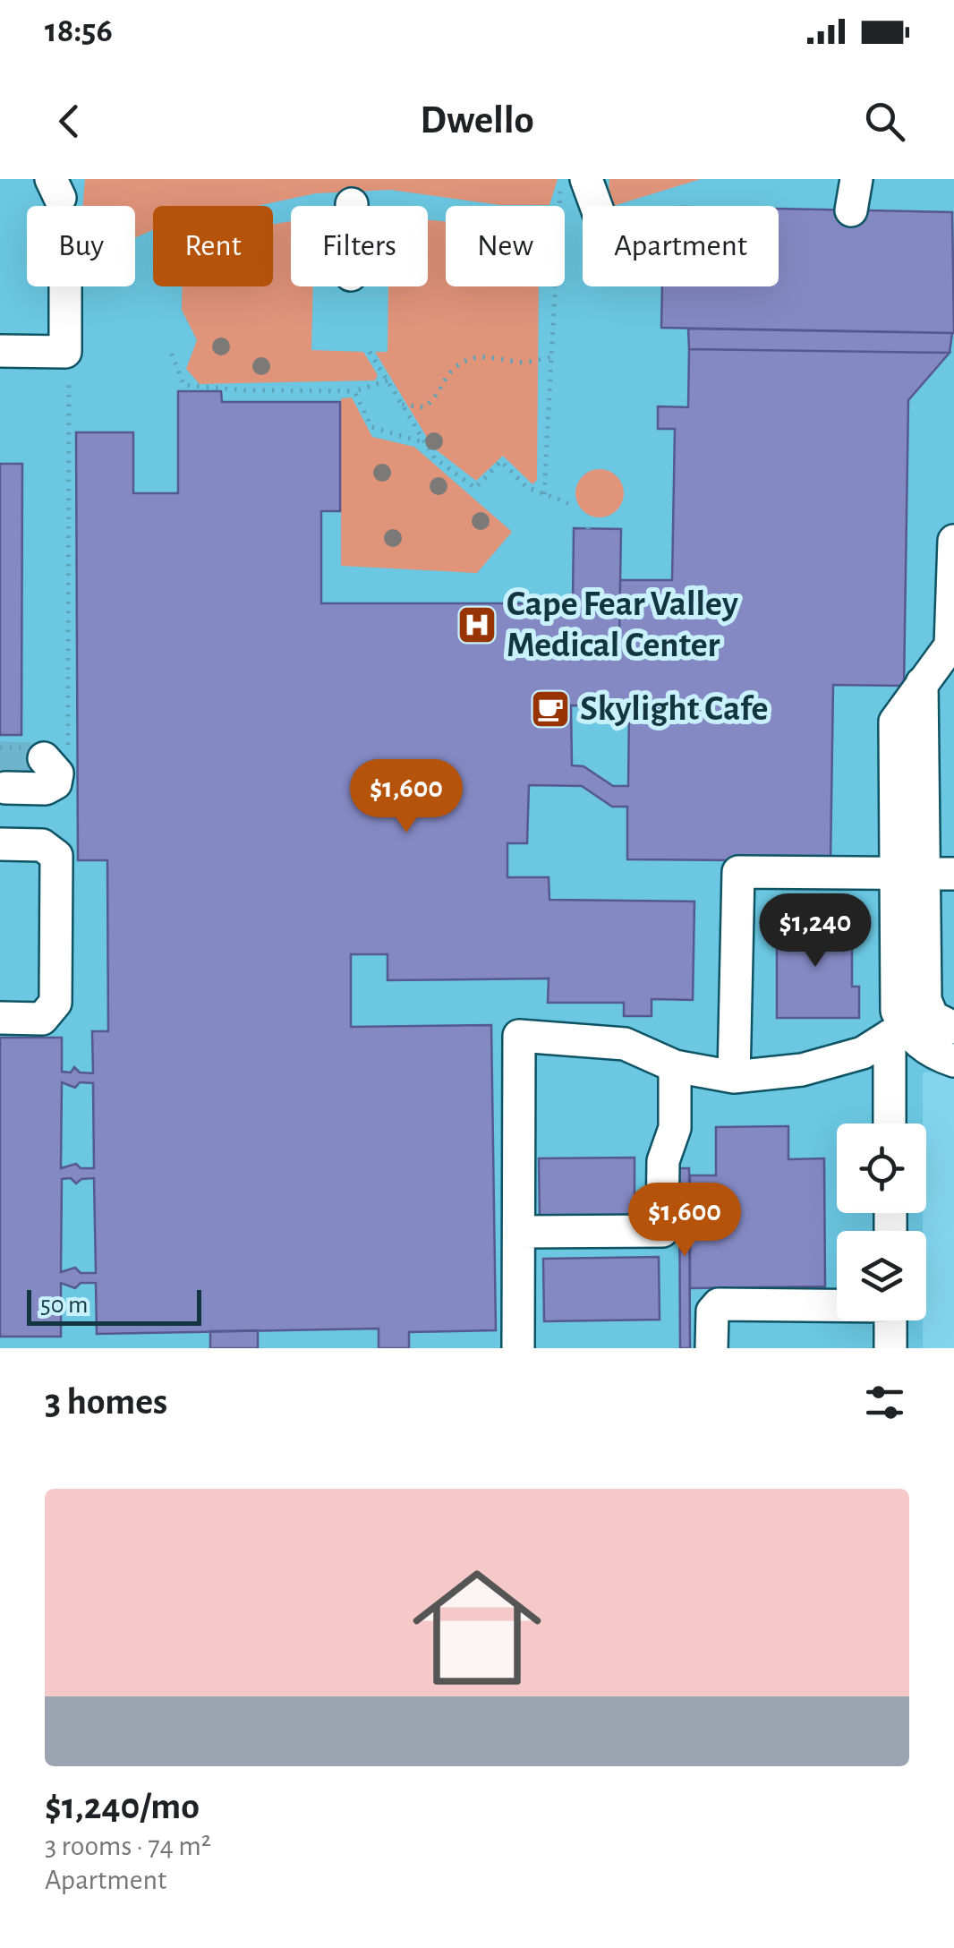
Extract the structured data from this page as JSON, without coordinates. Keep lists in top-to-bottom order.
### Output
{
  "places": {
    "hospital": ["Cape Fear Valley Medical Center"],
    "cafe": ["Skylight Cafe"]
  },
  "scale_bar": "50 m",
  "page": {
    "status": "18:56",
    "header": "Dwello",
    "chip": [
      "Buy",
      "Rent",
      "Filters",
      "New",
      "Apartment"
    ],
    "price": ["$1,600", "$1,240", "$1,600"],
    "scale": "50 m",
    "heading": "3 homes",
    "list": [
      {
        "name": "$1,240/mo",
        "note": "3 rooms · 74 m² · Apartment"
      }
    ]
  }
}
